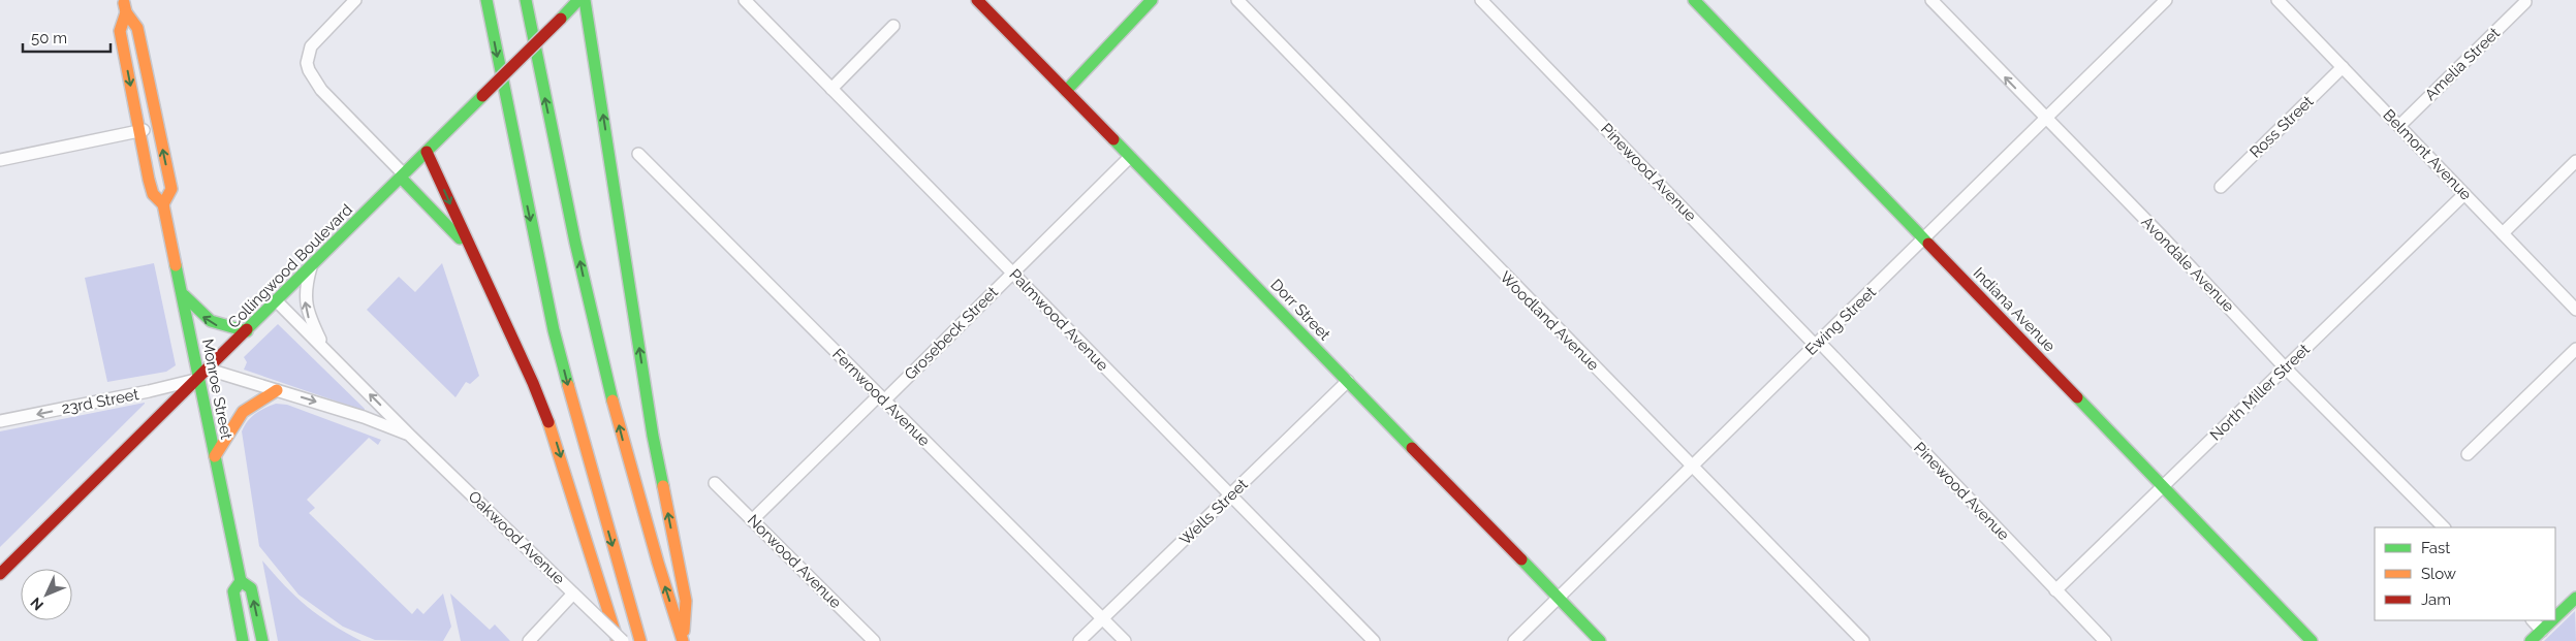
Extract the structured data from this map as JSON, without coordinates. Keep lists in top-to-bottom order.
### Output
{
  "streets": {
    "main road": [
      "Collingwood Boulevard",
      "Dorr Street",
      "Indiana Avenue",
      "Monroe Street"
    ],
    "street": [
      "Amelia Street",
      "Ross Street",
      "Belmont Avenue",
      "Pinewood Avenue",
      "Avondale Avenue",
      "Palmwood Avenue",
      "Woodland Avenue",
      "Ewing Street",
      "Grosebeck Street",
      "North Miller Street",
      "Fernwood Avenue",
      "23rd Street",
      "Wells Street",
      "Oakwood Avenue",
      "Norwood Avenue"
    ]
  },
  "crossings": [
    ["Amelia Street", "Belmont Avenue"],
    ["Ross Street", "Belmont Avenue"],
    ["Belmont Avenue", "North Miller Street"],
    ["Pinewood Avenue", "Ewing Street"],
    ["Pinewood Avenue", "North Miller Street"],
    ["Avondale Avenue", "Ewing Street"],
    ["Avondale Avenue", "North Miller Street"],
    ["Collingwood Boulevard", "Monroe Street"],
    ["Collingwood Boulevard", "23rd Street"],
    ["Collingwood Boulevard", "Oakwood Avenue"],
    ["Dorr Street", "Ewing Street"],
    ["Dorr Street", "Grosebeck Street"],
    ["Dorr Street", "Wells Street"],
    ["Indiana Avenue", "Ewing Street"],
    ["Indiana Avenue", "North Miller Street"],
    ["Palmwood Avenue", "Grosebeck Street"],
    ["Palmwood Avenue", "Wells Street"],
    ["Woodland Avenue", "Ewing Street"],
    ["Grosebeck Street", "Fernwood Avenue"],
    ["Grosebeck Street", "Norwood Avenue"],
    ["Monroe Street", "23rd Street"],
    ["Fernwood Avenue", "Wells Street"]
  ],
  "one_way": ["23rd Street"],
  "legend": ["Fast", "Slow", "Jam"],
  "scale_bar": "50 m",
  "north": "bottom left"
}
